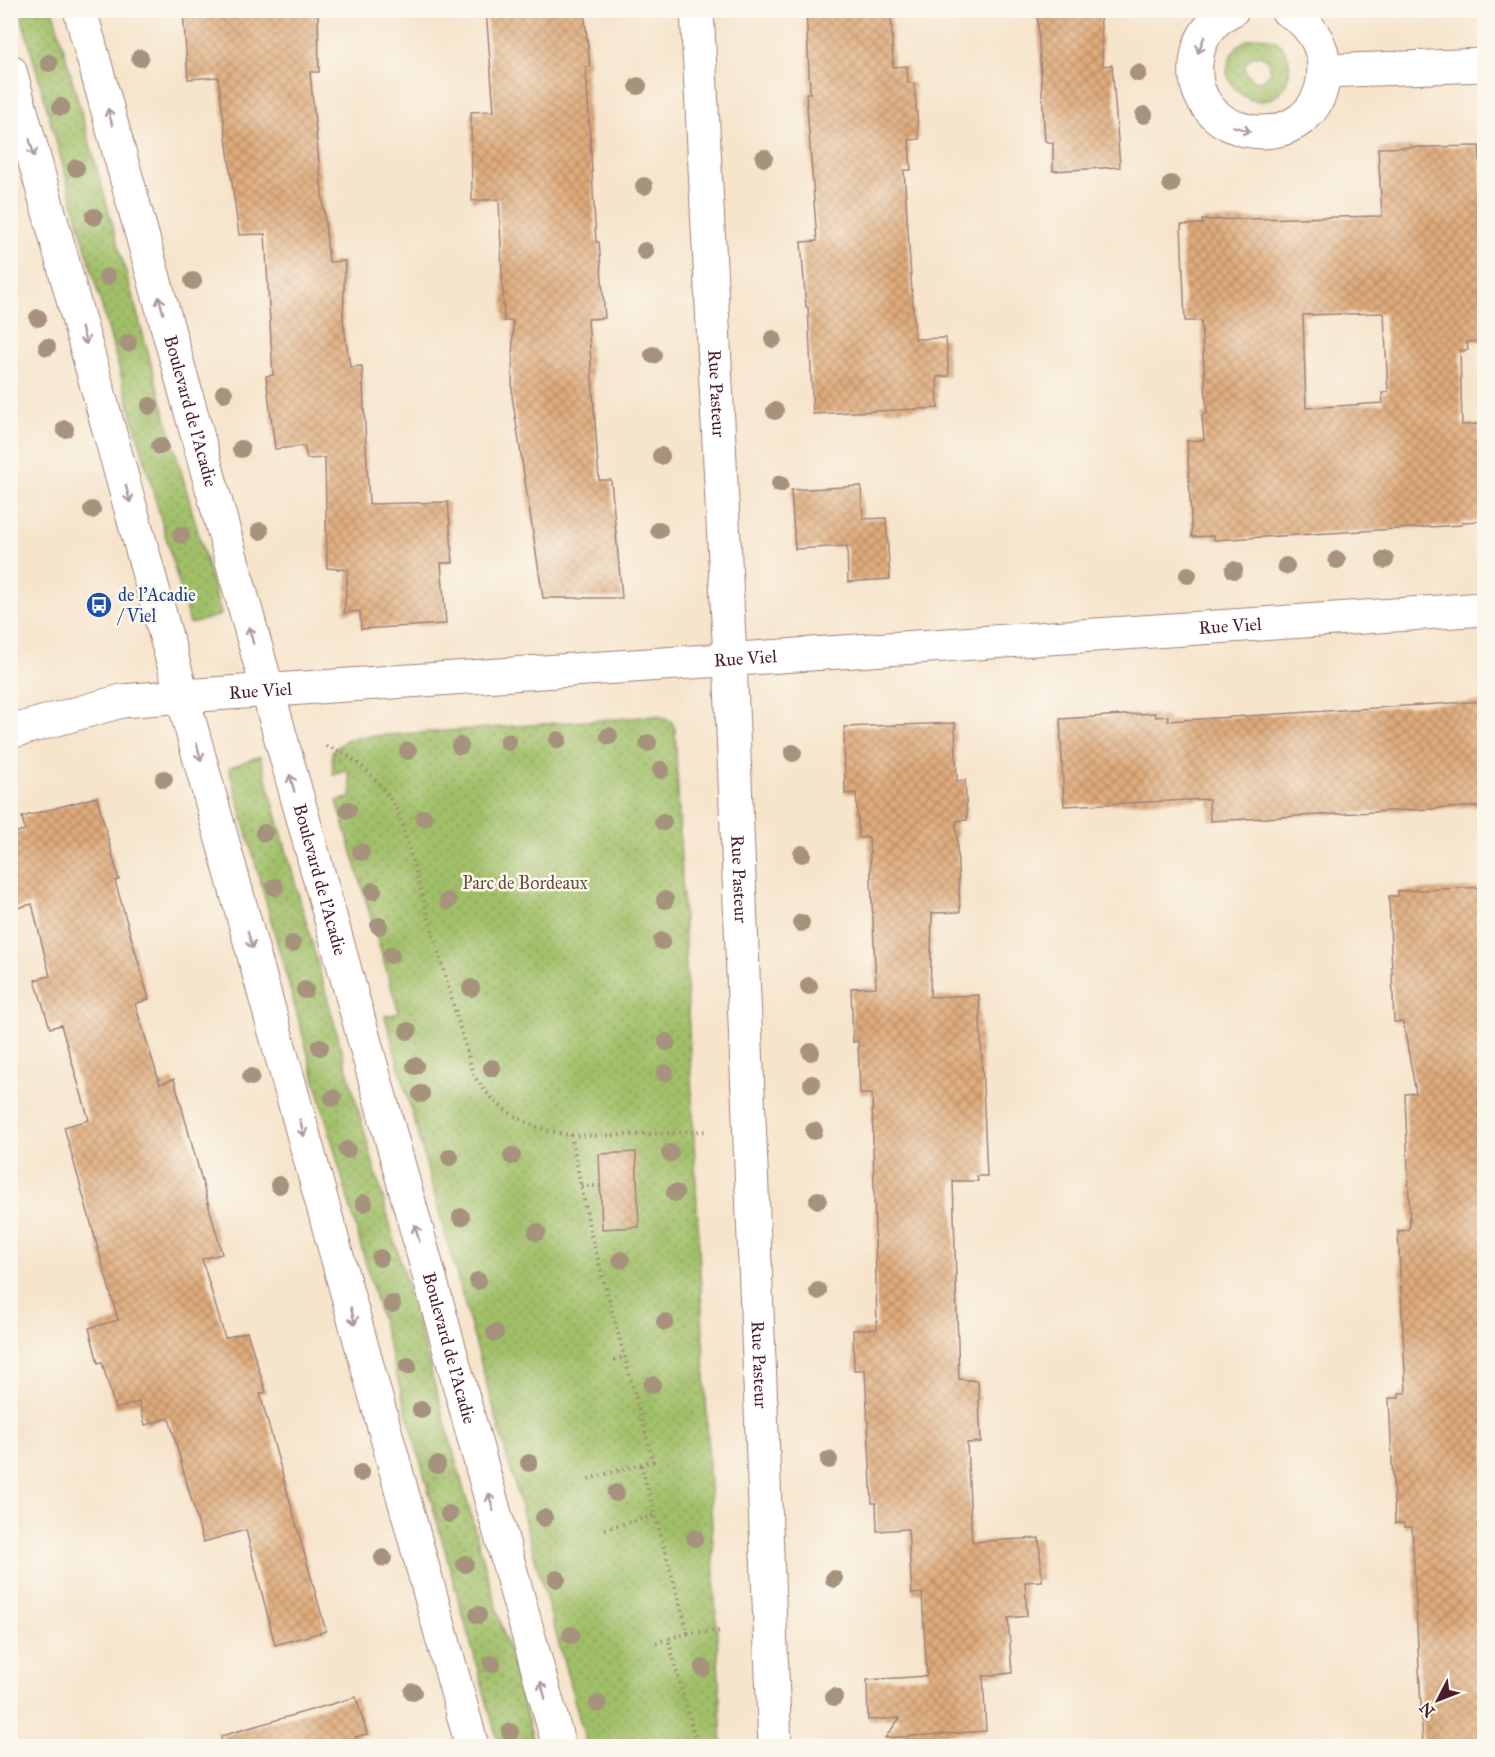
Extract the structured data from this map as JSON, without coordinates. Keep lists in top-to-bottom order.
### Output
{
  "streets": {
    "street": ["Rue Pasteur", "Boulevard de l'Acadie", "Rue Viel"]
  },
  "crossings": [
    ["Rue Pasteur", "Rue Viel"],
    ["Boulevard de l'Acadie", "Rue Viel"]
  ],
  "parks": ["Parc de Bordeaux"],
  "places": {
    "bus stop": ["de l'Acadie / Viel"]
  },
  "north": "bottom left"
}
